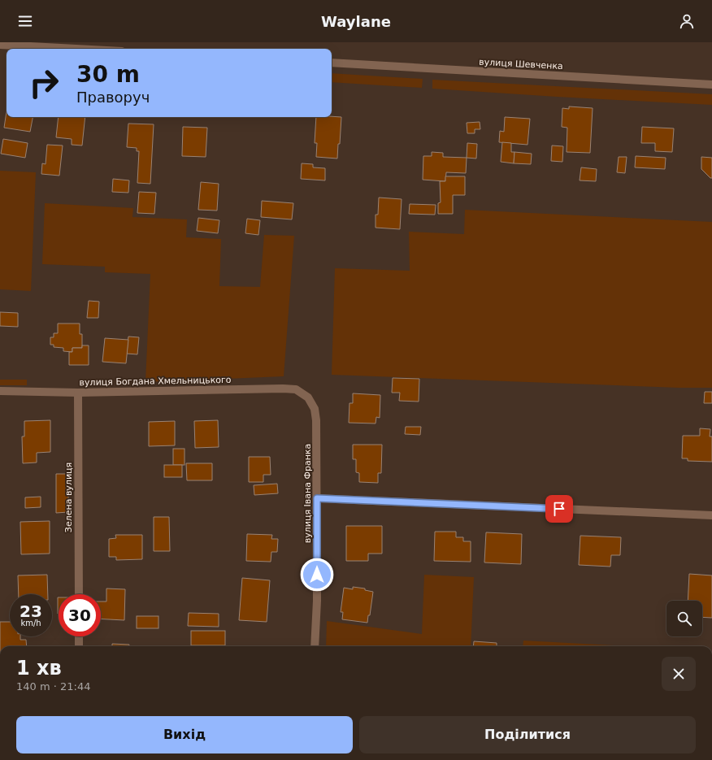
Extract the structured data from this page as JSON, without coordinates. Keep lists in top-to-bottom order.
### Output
{
  "streets": {
    "street": [
      "вулиця Шевченка",
      "вулиця Богдана Хмельницького",
      "вулиця Івана Франка",
      "Зелена вулиця"
    ]
  },
  "crossings": [
    ["вулиця Богдана Хмельницького", "вулиця Івана Франка"],
    ["вулиця Богдана Хмельницького", "Зелена вулиця"]
  ],
  "page": {
    "header": "Waylane",
    "turn": ["30 m", "Праворуч"],
    "speed": "23 km/h",
    "limit": "30",
    "heading": ["1 хв", "140 m · 21:44"],
    "buttons": ["Вихід", "Поділитися"]
  }
}
